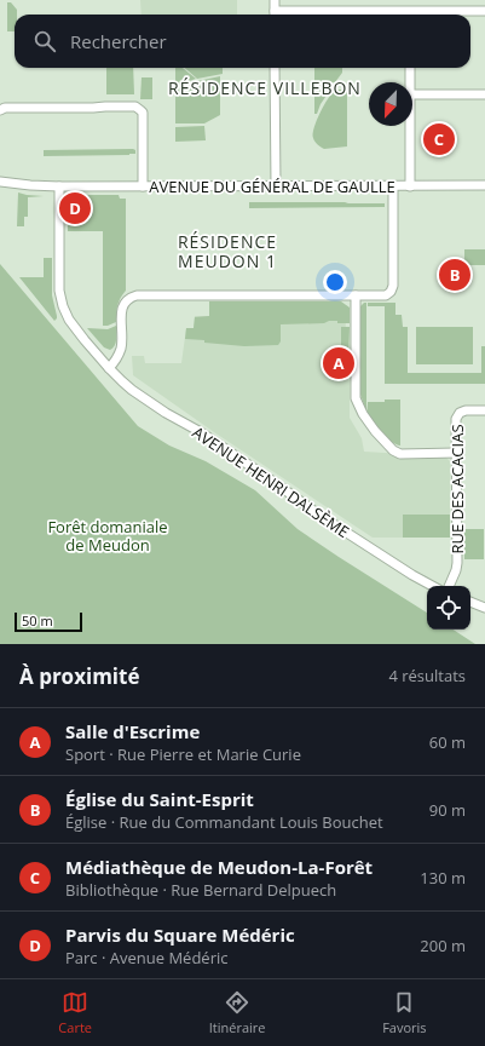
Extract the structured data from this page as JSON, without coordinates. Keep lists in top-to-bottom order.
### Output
{
  "streets": {
    "street": ["AVENUE DU GÉNÉRAL DE GAULLE", "AVENUE HENRI DALSÈME", "RUE DES ACACIAS"]
  },
  "crossings": [
    ["AVENUE DU GÉNÉRAL DE GAULLE", "AVENUE HENRI DALSÈME"]
  ],
  "districts": ["RÉSIDENCE VILLEBON", "RÉSIDENCE MEUDON 1"],
  "parks": ["Forêt domaniale de Meudon"],
  "scale_bar": "50 m",
  "north": "bottom left",
  "page": {
    "search": "Rechercher",
    "pins": [
      "C",
      "D",
      "B",
      "A"
    ],
    "scale": "50 m",
    "heading": ["À proximité", "4 résultats"],
    "list": [
      {
        "mark": "A",
        "name": "Salle d'Escrime",
        "note": "Sport · Rue Pierre et Marie Curie",
        "value": "60 m"
      },
      {
        "mark": "B",
        "name": "Église du Saint-Esprit",
        "note": "Église · Rue du Commandant Louis Bouchet",
        "value": "90 m"
      },
      {
        "mark": "C",
        "name": "Médiathèque de Meudon-La-Forêt",
        "note": "Bibliothèque · Rue Bernard Delpuech",
        "value": "130 m"
      },
      {
        "mark": "D",
        "name": "Parvis du Square Médéric",
        "note": "Parc · Avenue Médéric",
        "value": "200 m"
      }
    ],
    "nav": ["Carte", "Itinéraire", "Favoris"]
  }
}
